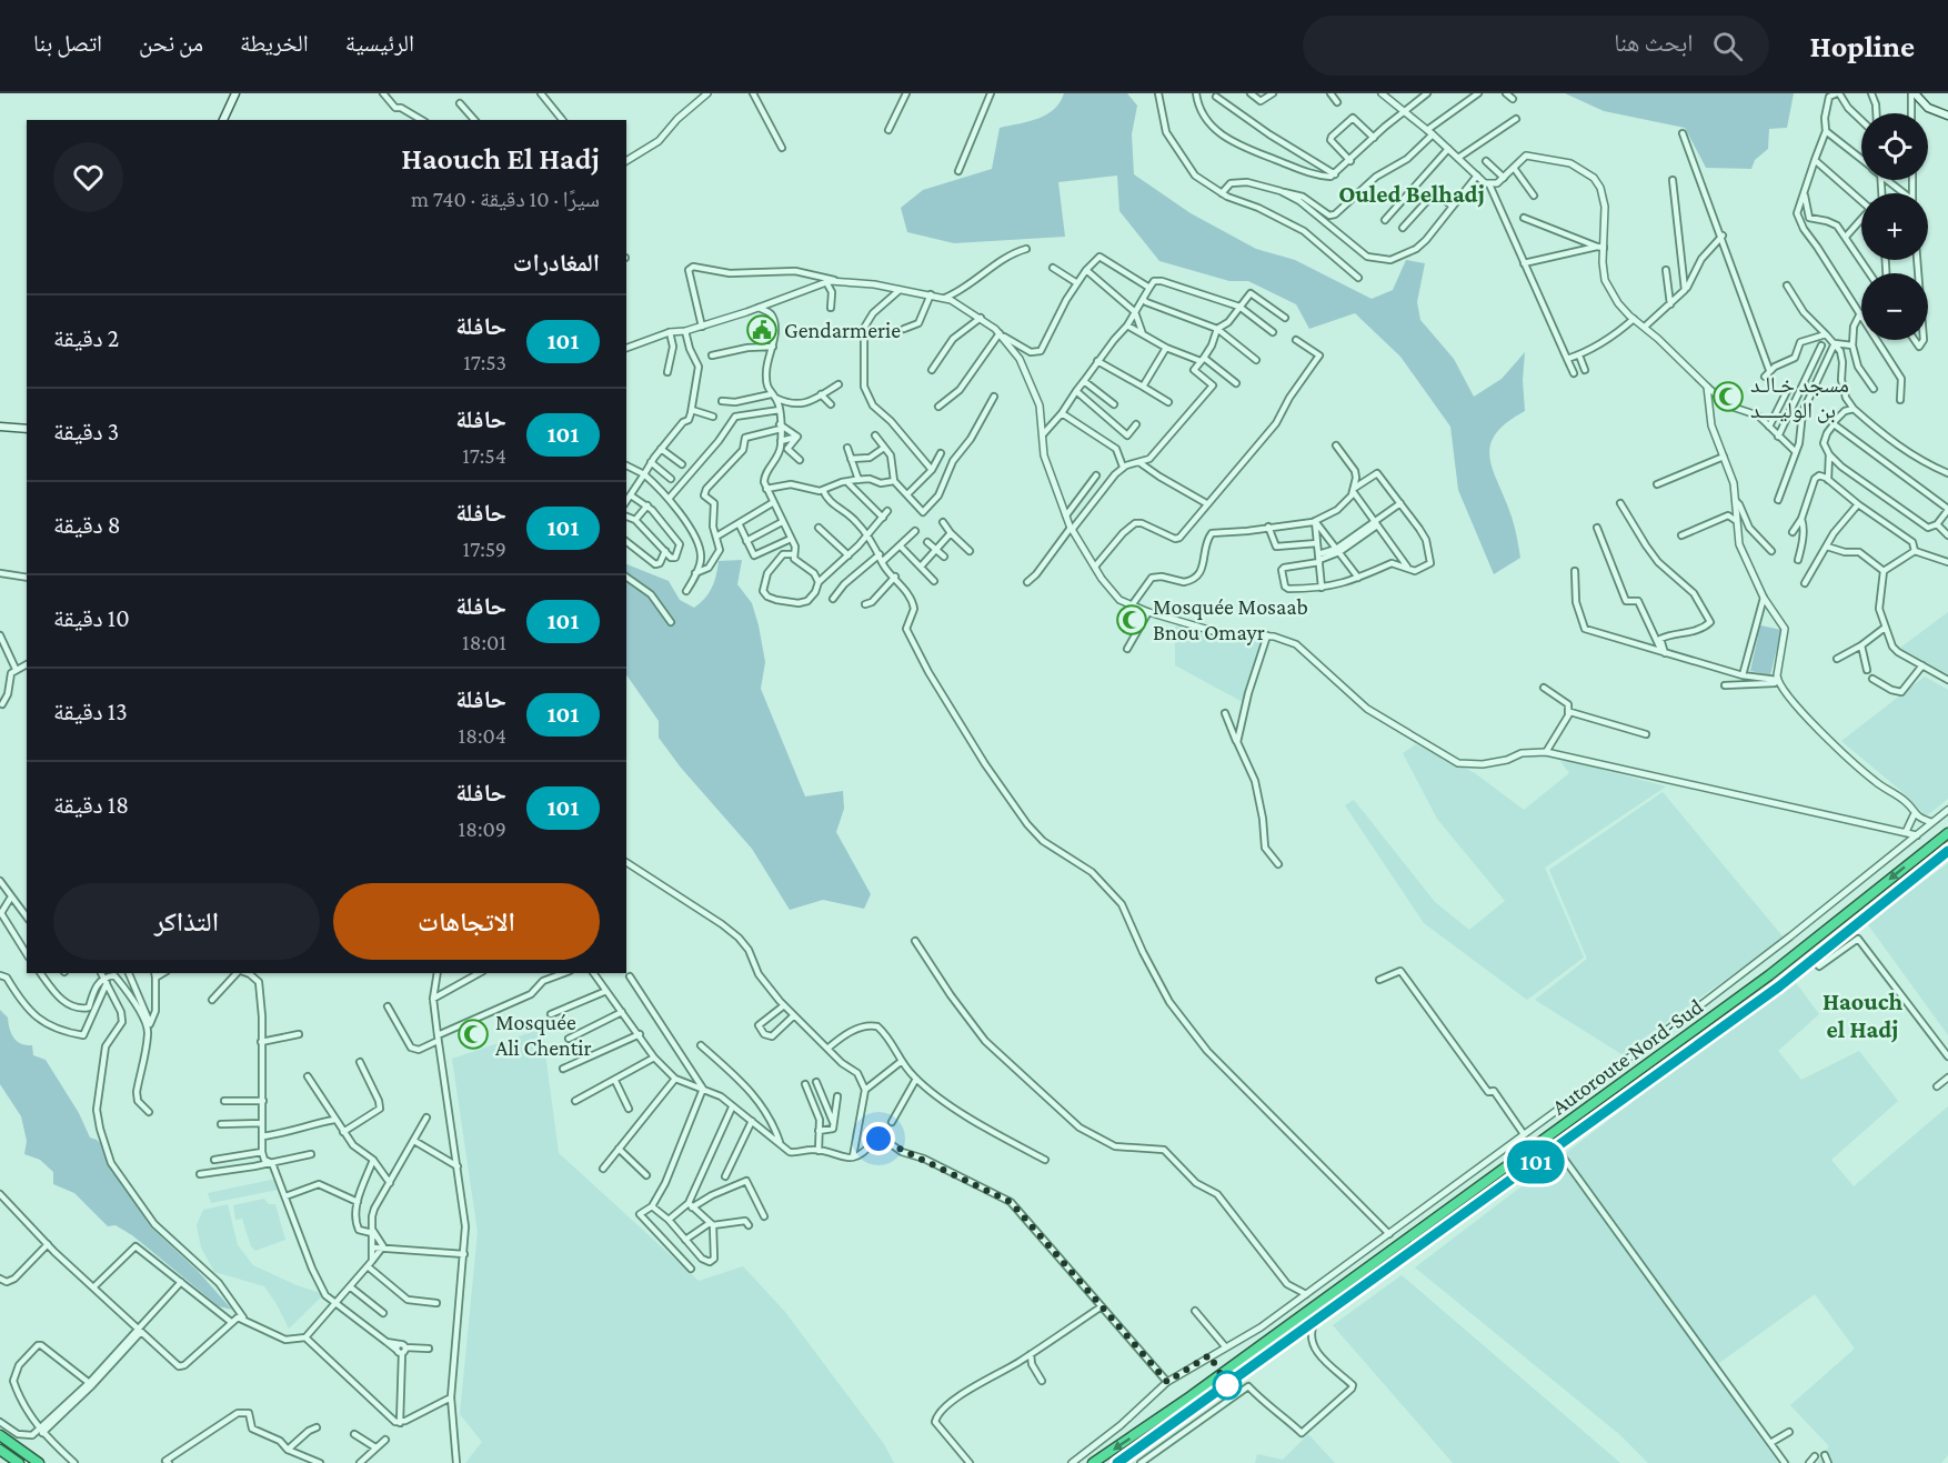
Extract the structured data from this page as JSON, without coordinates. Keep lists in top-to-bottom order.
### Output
{
  "streets": {
    "highway": ["Autoroute Nord-Sud"]
  },
  "districts": ["Ouled Belhadj", "Haouch el Hadj"],
  "places": {
    "public building": ["Gendarmerie"],
    "mosque": ["مسجد خـالـد بن الوليــــد", "Mosquée Mosaab Bnou Omayr", "Mosquée Ali Chentir"]
  },
  "lines": ["bus line 101"],
  "page": {
    "header": "Hopline",
    "search": "ابحث هنا",
    "nav": [
      "الرئيسية",
      "الخريطة",
      "من نحن",
      "اتصل بنا"
    ],
    "on_map": "101",
    "map_buttons": ["+", "−"],
    "heading": [
      ["Haouch El Hadj", "سيرًا · 10 دقيقة · 740 m"],
      "المغادرات"
    ],
    "list": [
      {
        "mark": "101",
        "name": "حافلة",
        "note": "17:53",
        "value": "2 دقيقة"
      },
      {
        "mark": "101",
        "name": "حافلة",
        "note": "17:54",
        "value": "3 دقيقة"
      },
      {
        "mark": "101",
        "name": "حافلة",
        "note": "17:59",
        "value": "8 دقيقة"
      },
      {
        "mark": "101",
        "name": "حافلة",
        "note": "18:01",
        "value": "10 دقيقة"
      },
      {
        "mark": "101",
        "name": "حافلة",
        "note": "18:04",
        "value": "13 دقيقة"
      },
      {
        "mark": "101",
        "name": "حافلة",
        "note": "18:09",
        "value": "18 دقيقة"
      }
    ],
    "buttons": ["الاتجاهات", "التذاكر"]
  }
}
